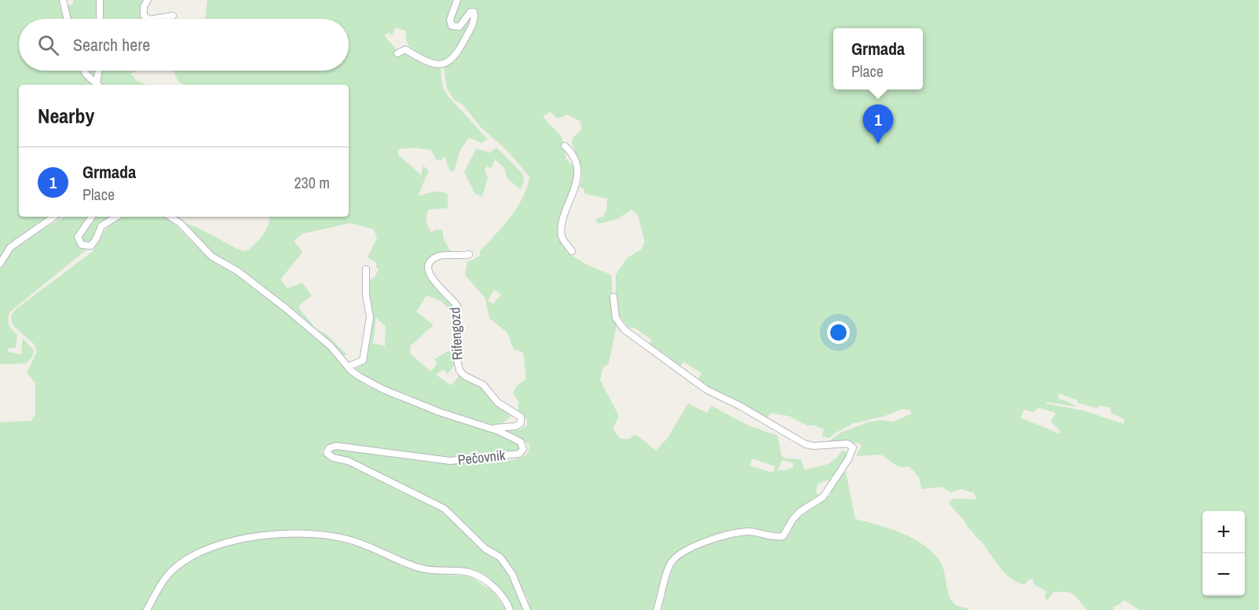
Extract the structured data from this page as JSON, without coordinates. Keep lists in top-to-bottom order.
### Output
{
  "streets": {
    "street": ["Rifengozd", "Pečovnik"]
  },
  "crossings": [
    ["Rifengozd", "Pečovnik"]
  ],
  "page": {
    "search": "Search here",
    "popup": ["Grmada", "Place"],
    "heading": "Nearby",
    "pins": "1",
    "list": [
      {
        "mark": "1",
        "name": "Grmada",
        "note": "Place",
        "value": "230 m"
      }
    ],
    "map_buttons": ["+", "−"]
  }
}
